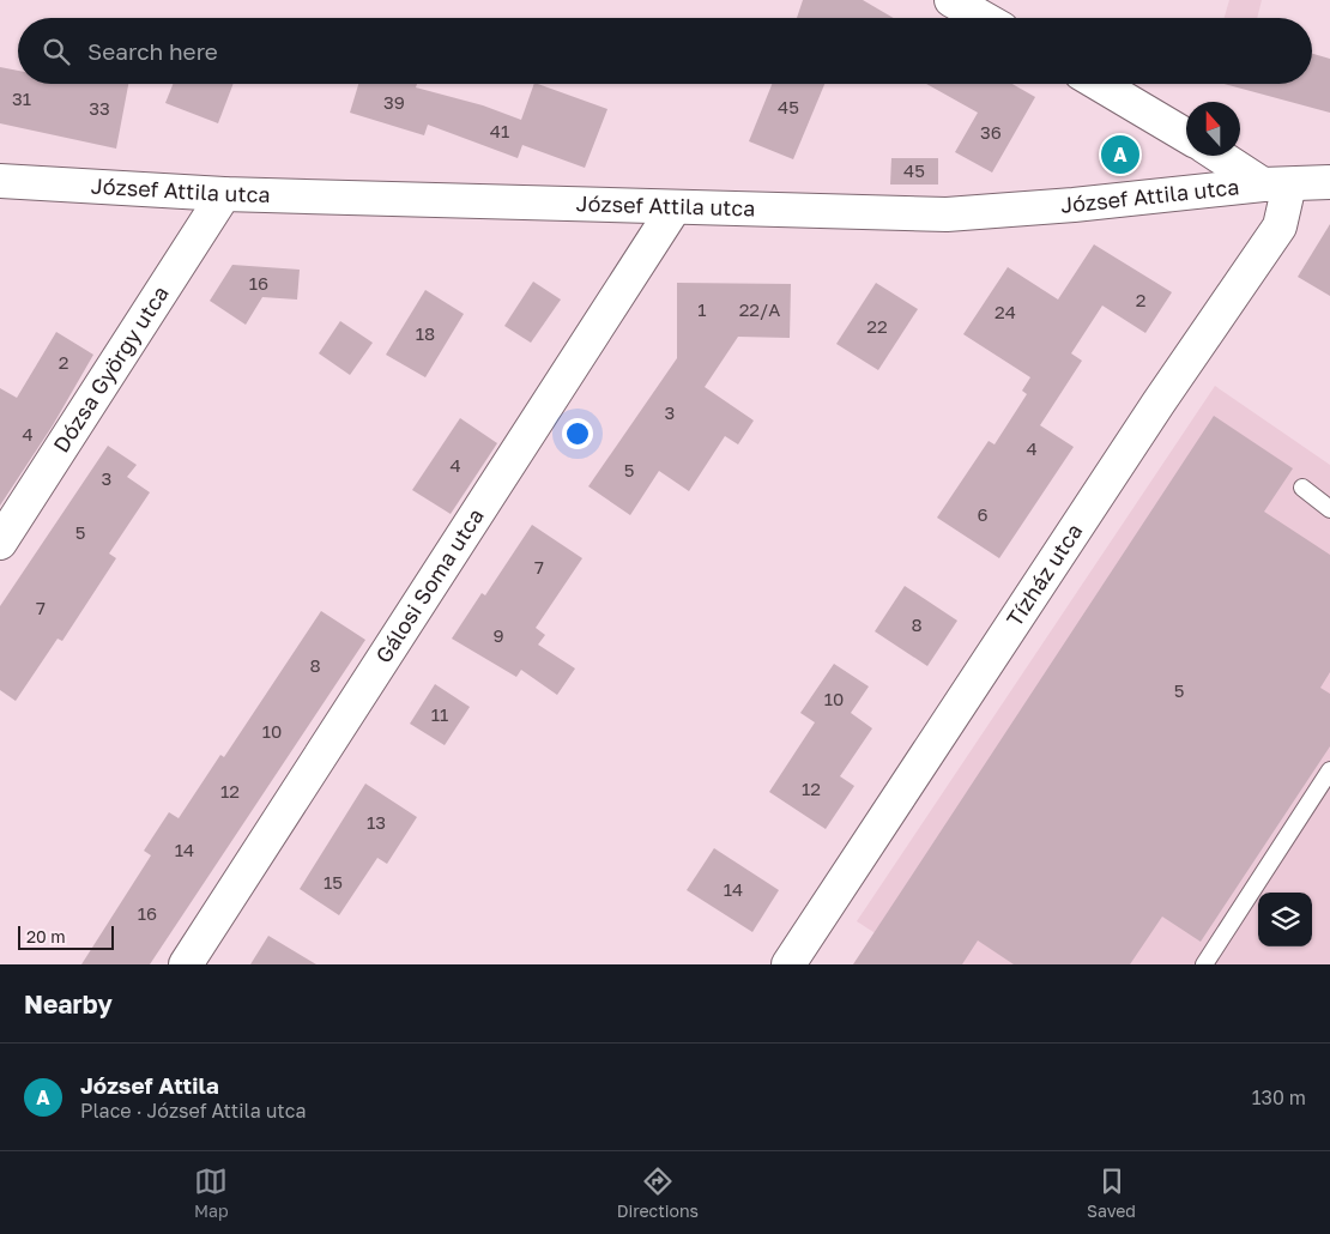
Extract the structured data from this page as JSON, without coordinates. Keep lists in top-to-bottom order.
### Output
{
  "streets": {
    "street": [
      "József Attila utca",
      "Dózsa György utca",
      "Tízház utca",
      "Gálosi Soma utca"
    ]
  },
  "crossings": [
    ["József Attila utca", "Dózsa György utca"],
    ["József Attila utca", "Tízház utca"],
    ["József Attila utca", "Gálosi Soma utca"]
  ],
  "house_numbers": [
    "31",
    "39",
    "45",
    "33",
    "41",
    "36",
    "45",
    "16",
    "2",
    "1",
    "22/A",
    "24",
    "22",
    "18",
    "2",
    "3",
    "4",
    "4",
    "4",
    "5",
    "3",
    "6",
    "5",
    "7",
    "7",
    "8",
    "9",
    "8",
    "5",
    "10",
    "11",
    "10",
    "12",
    "12",
    "13",
    "14",
    "15",
    "14",
    "16"
  ],
  "scale_bar": "20 m",
  "north": "top",
  "page": {
    "search": "Search here",
    "pins": "A",
    "scale": "20 m",
    "heading": "Nearby",
    "list": [
      {
        "mark": "A",
        "name": "József Attila",
        "note": "Place · József Attila utca",
        "value": "130 m"
      }
    ],
    "nav": ["Map", "Directions", "Saved"]
  }
}
